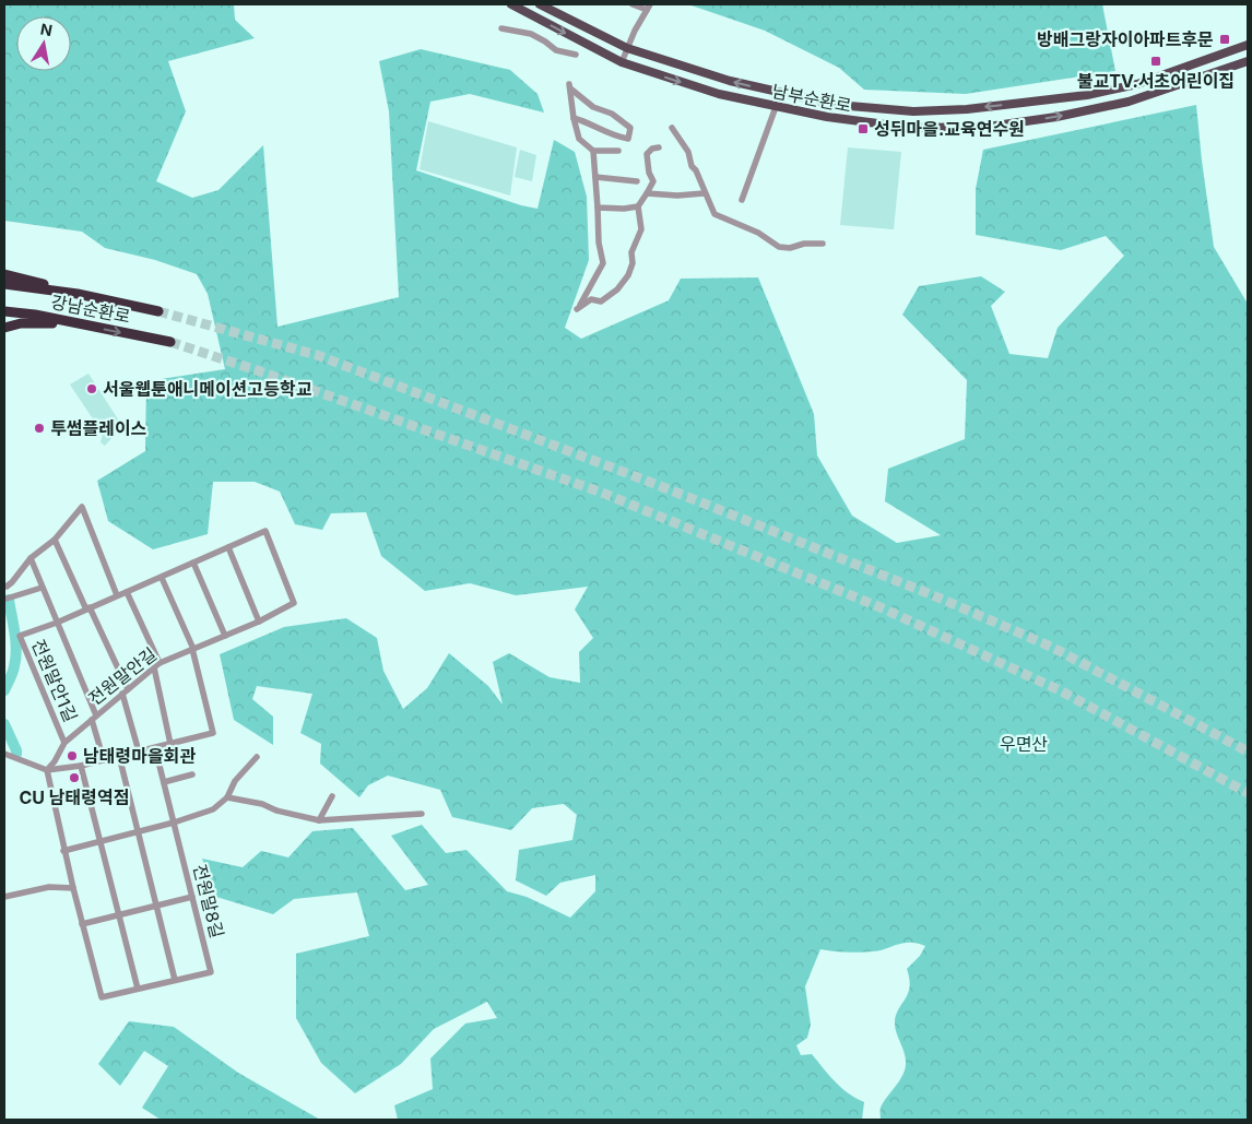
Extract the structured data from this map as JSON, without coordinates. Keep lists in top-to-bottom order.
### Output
{
  "streets": {
    "highway": ["강남순환로"],
    "main road": ["남부순환로"],
    "street": ["전원말안길", "전원말안1길", "전원말8길"]
  },
  "crossings": [
    ["전원말안길", "전원말안1길"]
  ],
  "parks": ["우면산"],
  "places": {
    "transit": ["방배그랑자이아파트후문", "불교TV.서초어린이집", "성뒤마을.교육연수원"],
    "other": [
      "서울웹툰애니메이션고등학교",
      "투썸플레이스",
      "남태령마을회관",
      "CU 남태령역점"
    ]
  },
  "north": "top"
}
